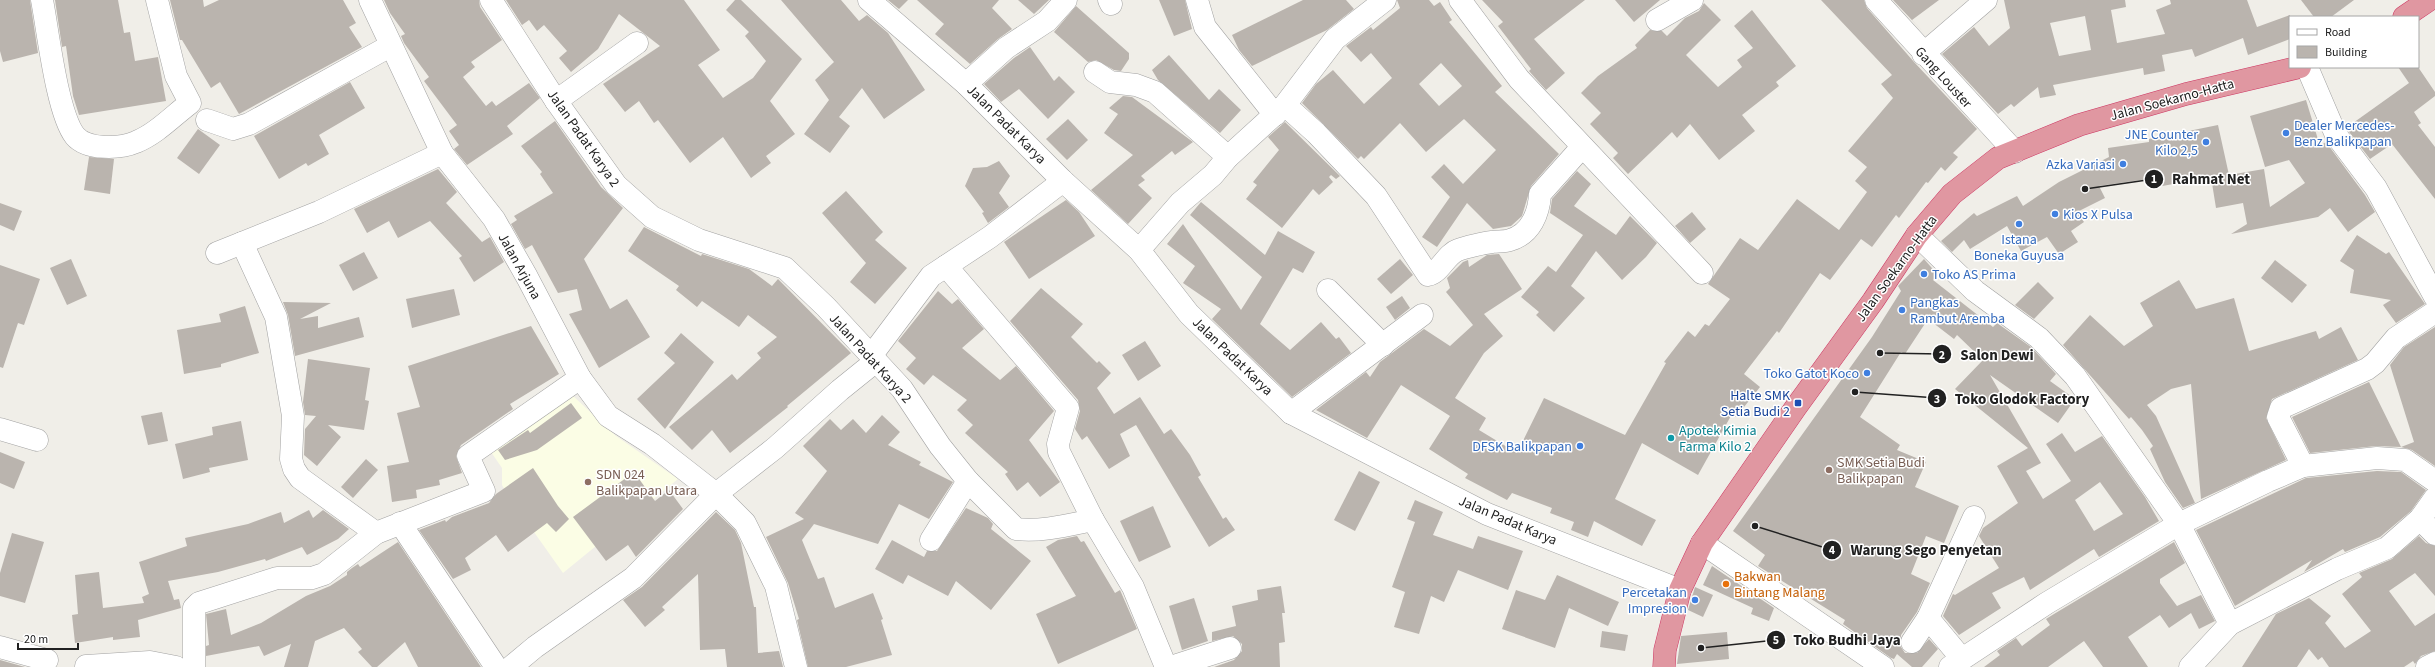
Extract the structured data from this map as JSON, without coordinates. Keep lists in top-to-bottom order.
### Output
{
  "streets": {
    "highway": ["Jalan Soekarno-Hatta"],
    "street": [
      "Gang Louster",
      "Jalan Padat Karya",
      "Jalan Padat Karya 2",
      "Jalan Arjuna"
    ]
  },
  "crossings": [
    ["Gang Louster", "Jalan Soekarno-Hatta"],
    ["Jalan Soekarno-Hatta", "Jalan Padat Karya"]
  ],
  "places": {
    "other": [
      "Dealer Mercedes- Benz Balikpapan",
      "JNE Counter Kilo 2,5",
      "Azka Variasi",
      "Rahmat Net",
      "Kios X Pulsa",
      "Istana Boneka Guyusa",
      "Toko AS Prima",
      "Pangkas Rambut Aremba",
      "Salon Dewi",
      "Toko Gatot Koco",
      "Toko Glodok Factory",
      "Apotek Kimia Farma Kilo 2",
      "DFSK Balikpapan",
      "SMK Setia Budi Balikpapan",
      "SDN 024 Balikpapan Utara",
      "Warung Sego Penyetan",
      "Bakwan Bintang Malang",
      "Percetakan Impresion",
      "Toko Budhi Jaya"
    ],
    "transit": ["Halte SMK Setia Budi 2"]
  },
  "legend": ["Road", "Building"],
  "scale_bar": "20 m"
}
